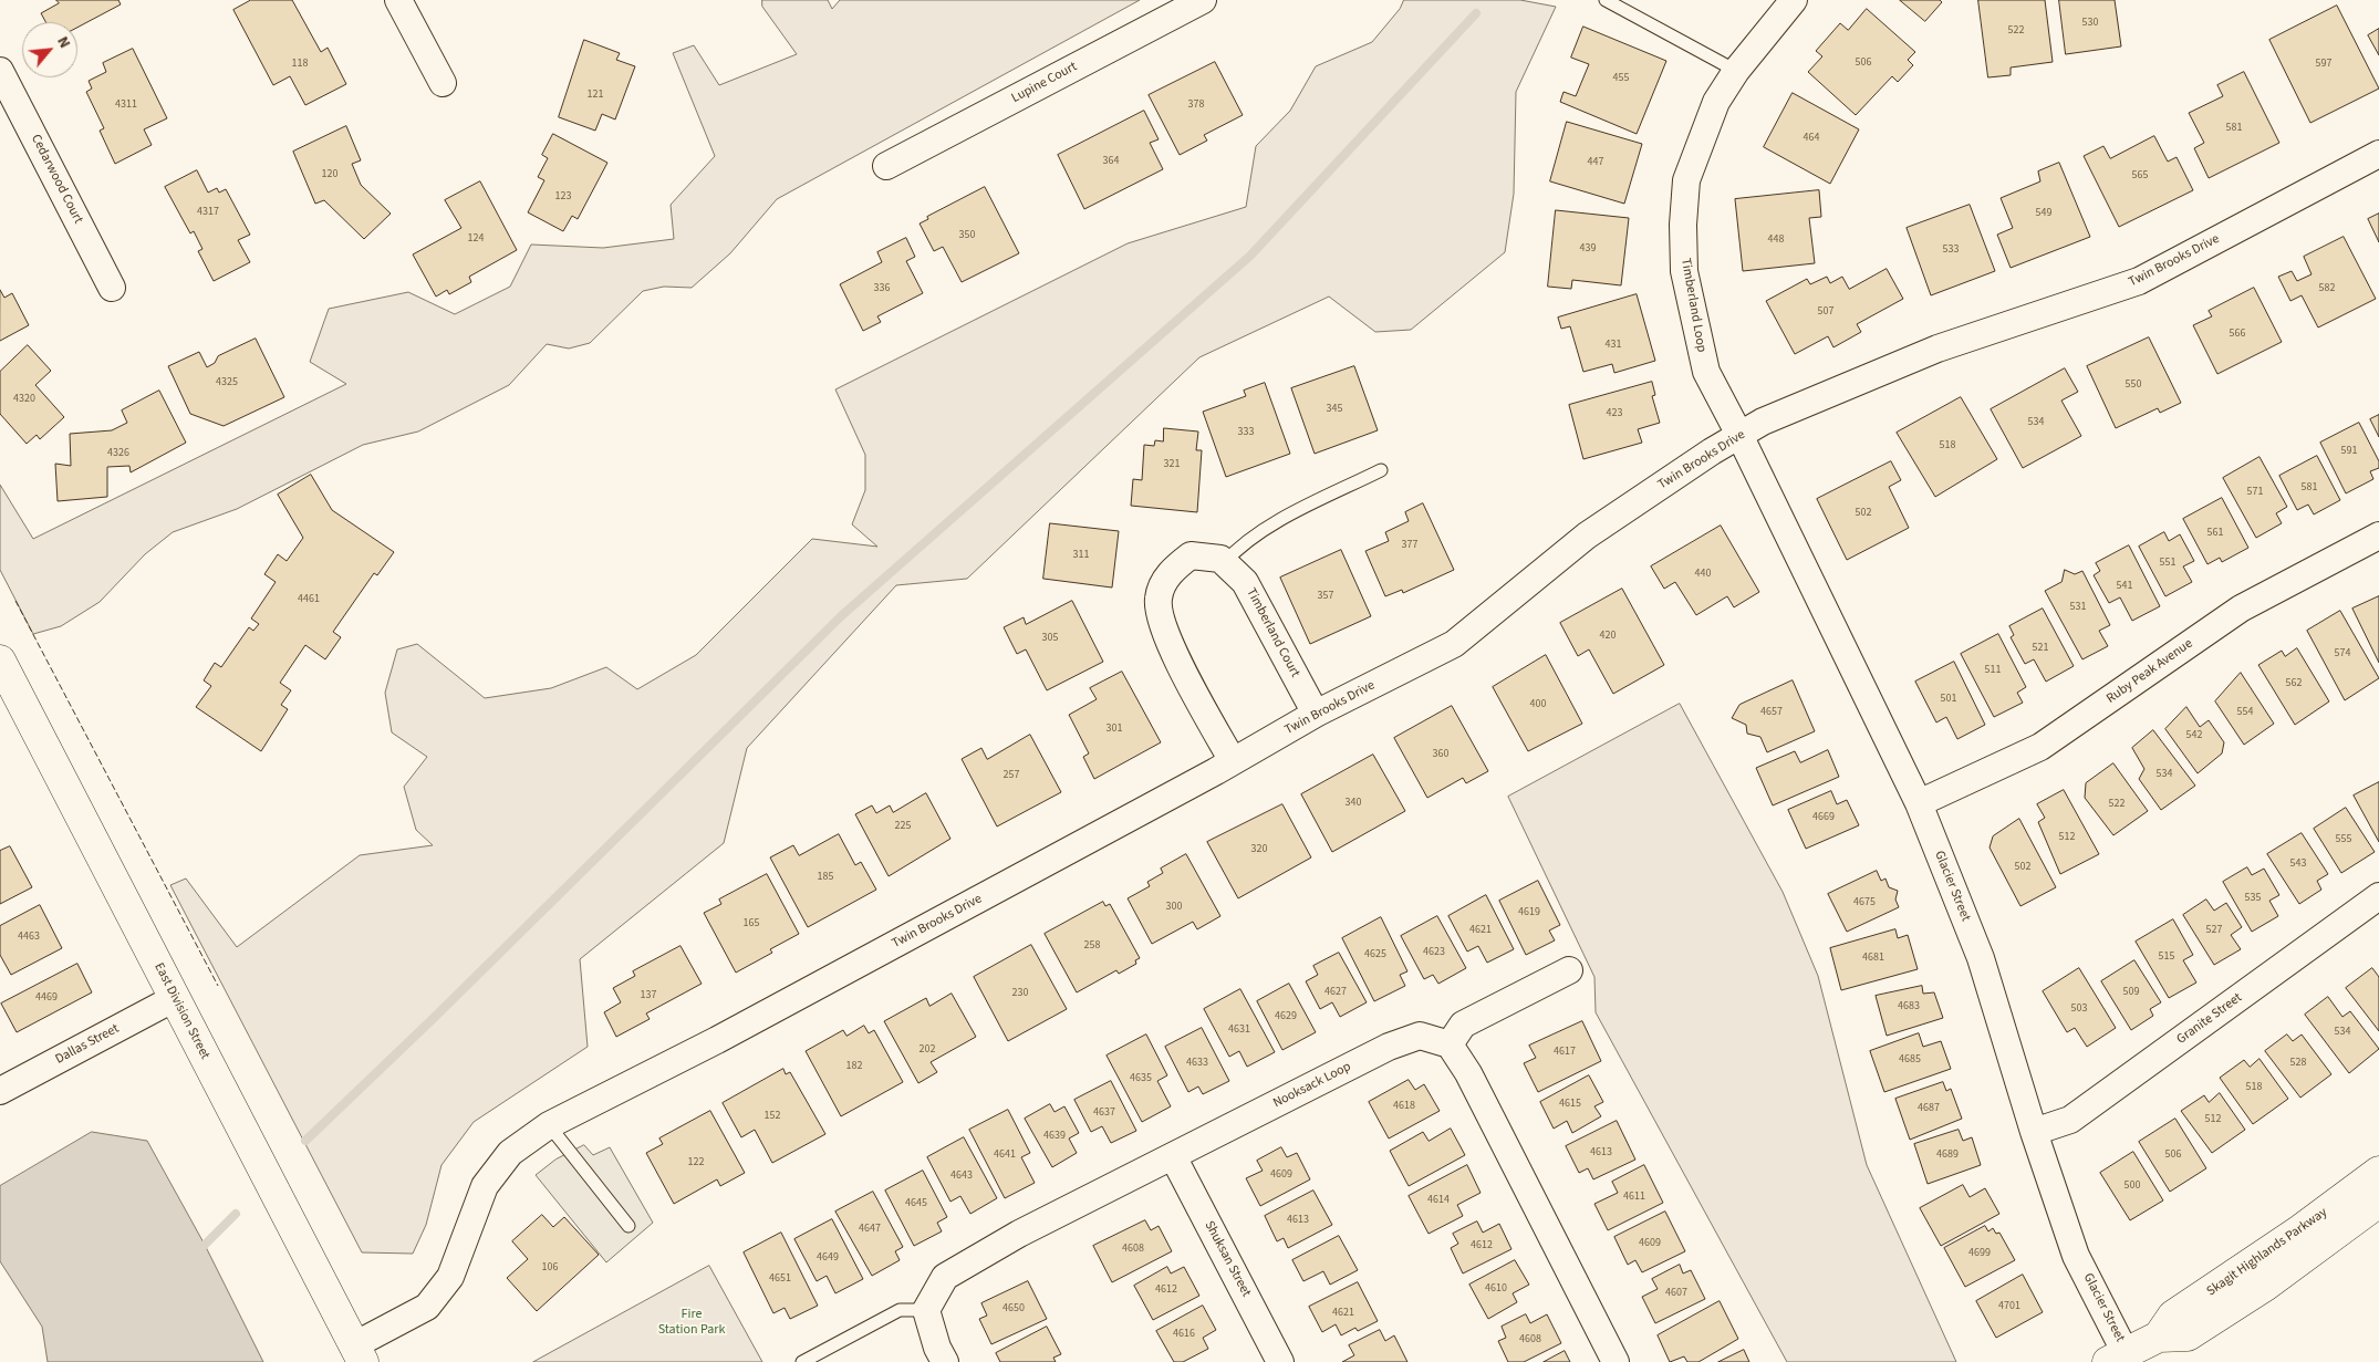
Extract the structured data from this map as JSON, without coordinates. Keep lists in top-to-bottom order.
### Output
{
  "streets": {
    "street": [
      "Lupine Court",
      "Cedarwood Court",
      "Twin Brooks Drive",
      "Timberland Loop",
      "Timberland Court",
      "Ruby Peak Avenue",
      "Glacier Street",
      "East Division Street",
      "Granite Street",
      "Dallas Street",
      "Nooksack Loop",
      "Skagit Highlands Parkway",
      "Shuksan Street"
    ]
  },
  "crossings": [
    ["Twin Brooks Drive", "Timberland Loop"],
    ["Twin Brooks Drive", "Timberland Court"],
    ["Twin Brooks Drive", "Glacier Street"],
    ["Twin Brooks Drive", "East Division Street"],
    ["Timberland Loop", "Glacier Street"],
    ["Ruby Peak Avenue", "Glacier Street"],
    ["Glacier Street", "Granite Street"],
    ["Glacier Street", "Skagit Highlands Parkway"],
    ["East Division Street", "Dallas Street"],
    ["Nooksack Loop", "Shuksan Street"]
  ],
  "parks": ["Fire Station Park"],
  "house_numbers": [
    "530",
    "522",
    "506",
    "118",
    "597",
    "455",
    "121",
    "4311",
    "378",
    "581",
    "464",
    "364",
    "447",
    "120",
    "565",
    "123",
    "4317",
    "549",
    "350",
    "124",
    "448",
    "439",
    "533",
    "336",
    "582",
    "507",
    "566",
    "431",
    "4325",
    "550",
    "4320",
    "345",
    "423",
    "534",
    "333",
    "518",
    "591",
    "4326",
    "321",
    "581",
    "571",
    "502",
    "561",
    "377",
    "311",
    "551",
    "440",
    "541",
    "357",
    "4461",
    "531",
    "420",
    "305",
    "521",
    "574",
    "511",
    "562",
    "501",
    "400",
    "4657",
    "554",
    "301",
    "542",
    "360",
    "534",
    "257",
    "340",
    "522",
    "4669",
    "225",
    "512",
    "555",
    "320",
    "543",
    "502",
    "185",
    "535",
    "4675",
    "300",
    "4619",
    "165",
    "4621",
    "527",
    "4463",
    "258",
    "4623",
    "4625",
    "515",
    "4681",
    "4627",
    "509",
    "230",
    "137",
    "4469",
    "4683",
    "503",
    "4629",
    "4631",
    "534",
    "202",
    "4617",
    "4685",
    "4633",
    "528",
    "182",
    "4635",
    "518",
    "4615",
    "4618",
    "4687",
    "4637",
    "152",
    "512",
    "4639",
    "4613",
    "4641",
    "4689",
    "506",
    "122",
    "4609",
    "4643",
    "500",
    "4611",
    "4614",
    "4645",
    "4613",
    "4647",
    "4609",
    "4612",
    "4608",
    "4699",
    "4649",
    "106",
    "4651",
    "4610",
    "4612",
    "4607",
    "4701",
    "4650",
    "4621",
    "4616",
    "4608"
  ],
  "north": "top right"
}
